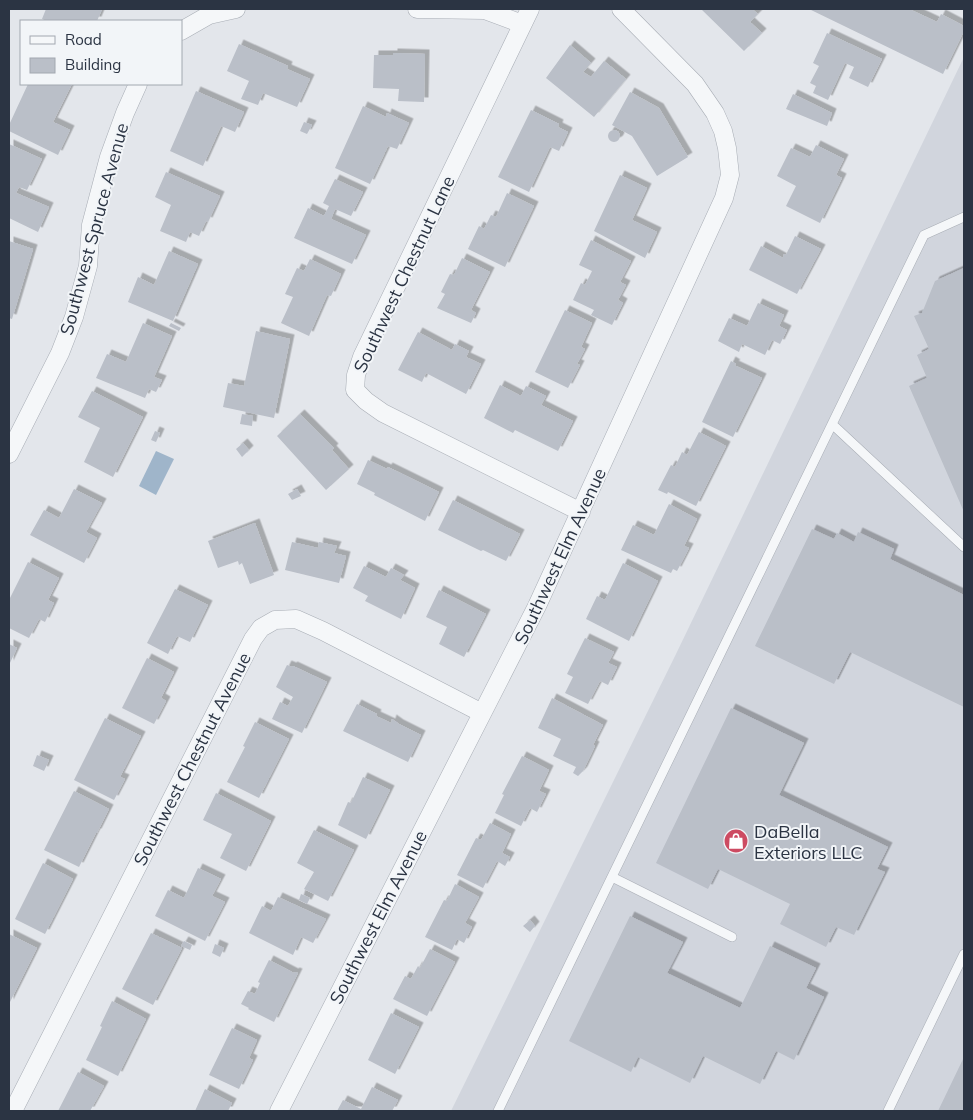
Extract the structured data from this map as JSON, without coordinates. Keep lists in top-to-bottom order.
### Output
{
  "streets": {
    "street": [
      "Southwest Spruce Avenue",
      "Southwest Chestnut Lane",
      "Southwest Elm Avenue",
      "Southwest Chestnut Avenue"
    ]
  },
  "crossings": [
    ["Southwest Chestnut Lane", "Southwest Elm Avenue"],
    ["Southwest Elm Avenue", "Southwest Chestnut Avenue"]
  ],
  "places": {
    "shop": ["DaBella Exteriors LLC"]
  },
  "legend": ["Road", "Building"]
}
